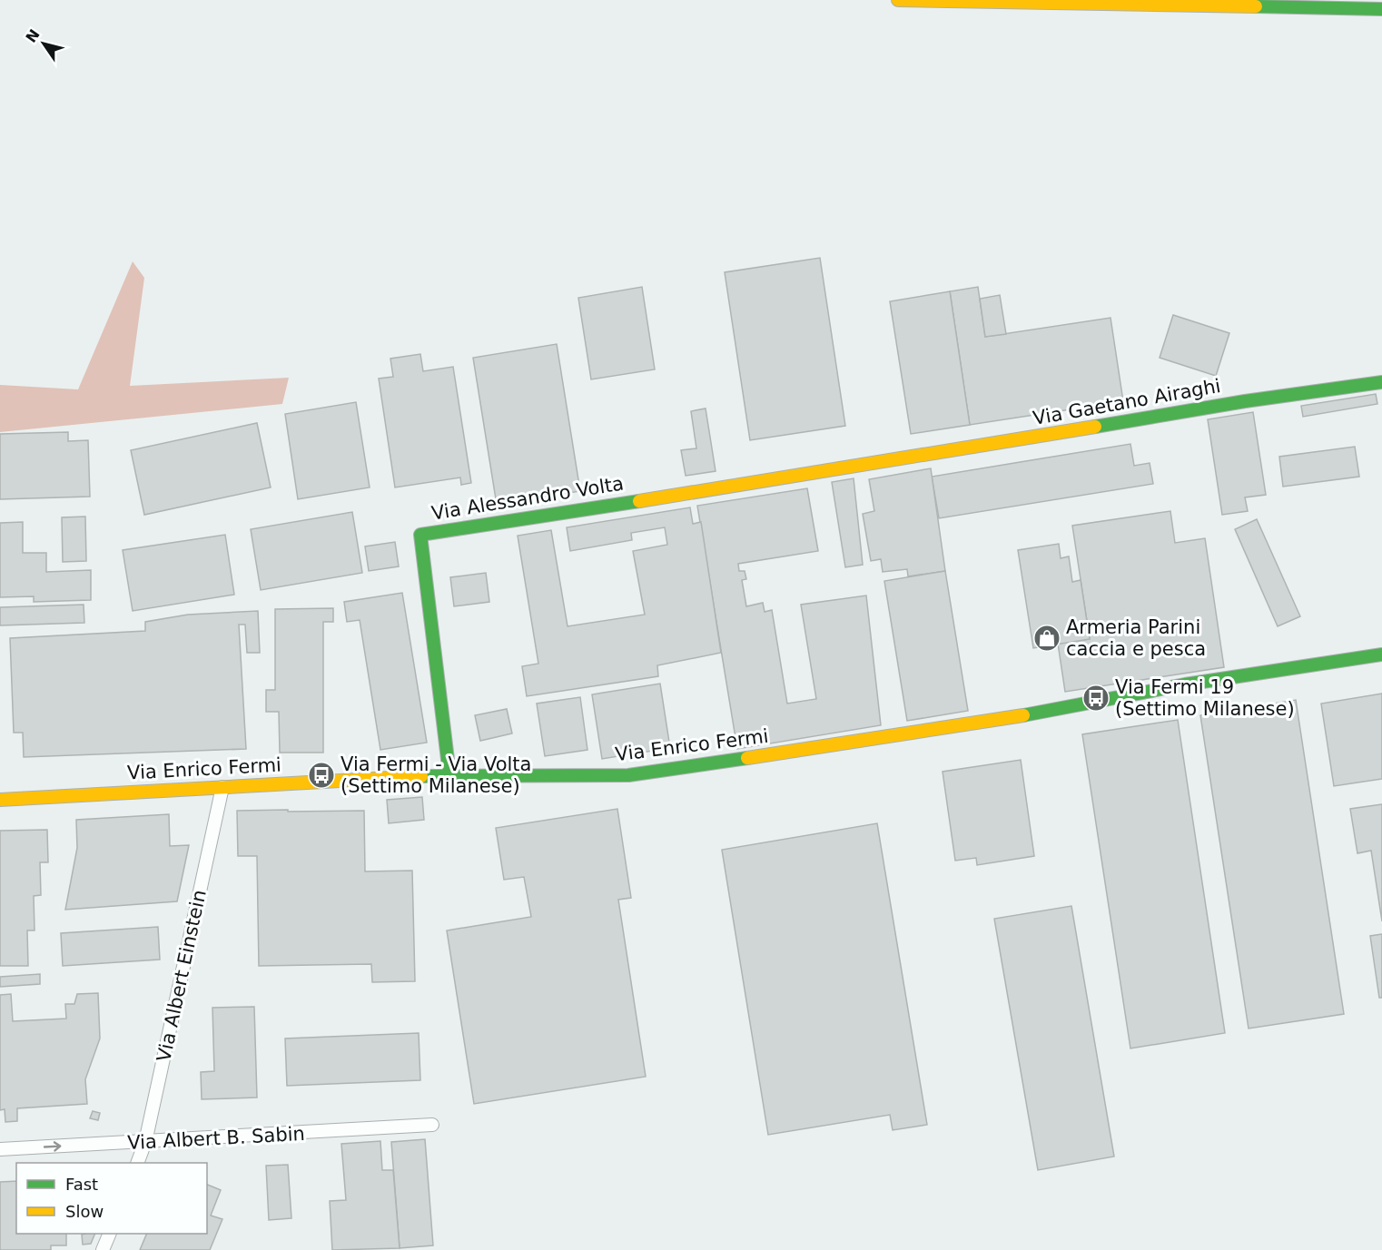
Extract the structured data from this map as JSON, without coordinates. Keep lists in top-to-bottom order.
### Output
{
  "streets": {
    "main road": ["Via Gaetano Airaghi", "Via Alessandro Volta", "Via Enrico Fermi"],
    "street": ["Via Albert Einstein", "Via Albert B. Sabin"]
  },
  "crossings": [
    ["Via Gaetano Airaghi", "Via Alessandro Volta"],
    ["Via Alessandro Volta", "Via Enrico Fermi"],
    ["Via Enrico Fermi", "Via Albert Einstein"],
    ["Via Albert Einstein", "Via Albert B. Sabin"]
  ],
  "places": {
    "shop": ["Armeria Parini caccia e pesca"],
    "bus stop": ["Via Fermi 19 (Settimo Milanese)", "Via Fermi - Via Volta (Settimo Milanese)"]
  },
  "legend": ["Fast", "Slow"],
  "north": "top left"
}
